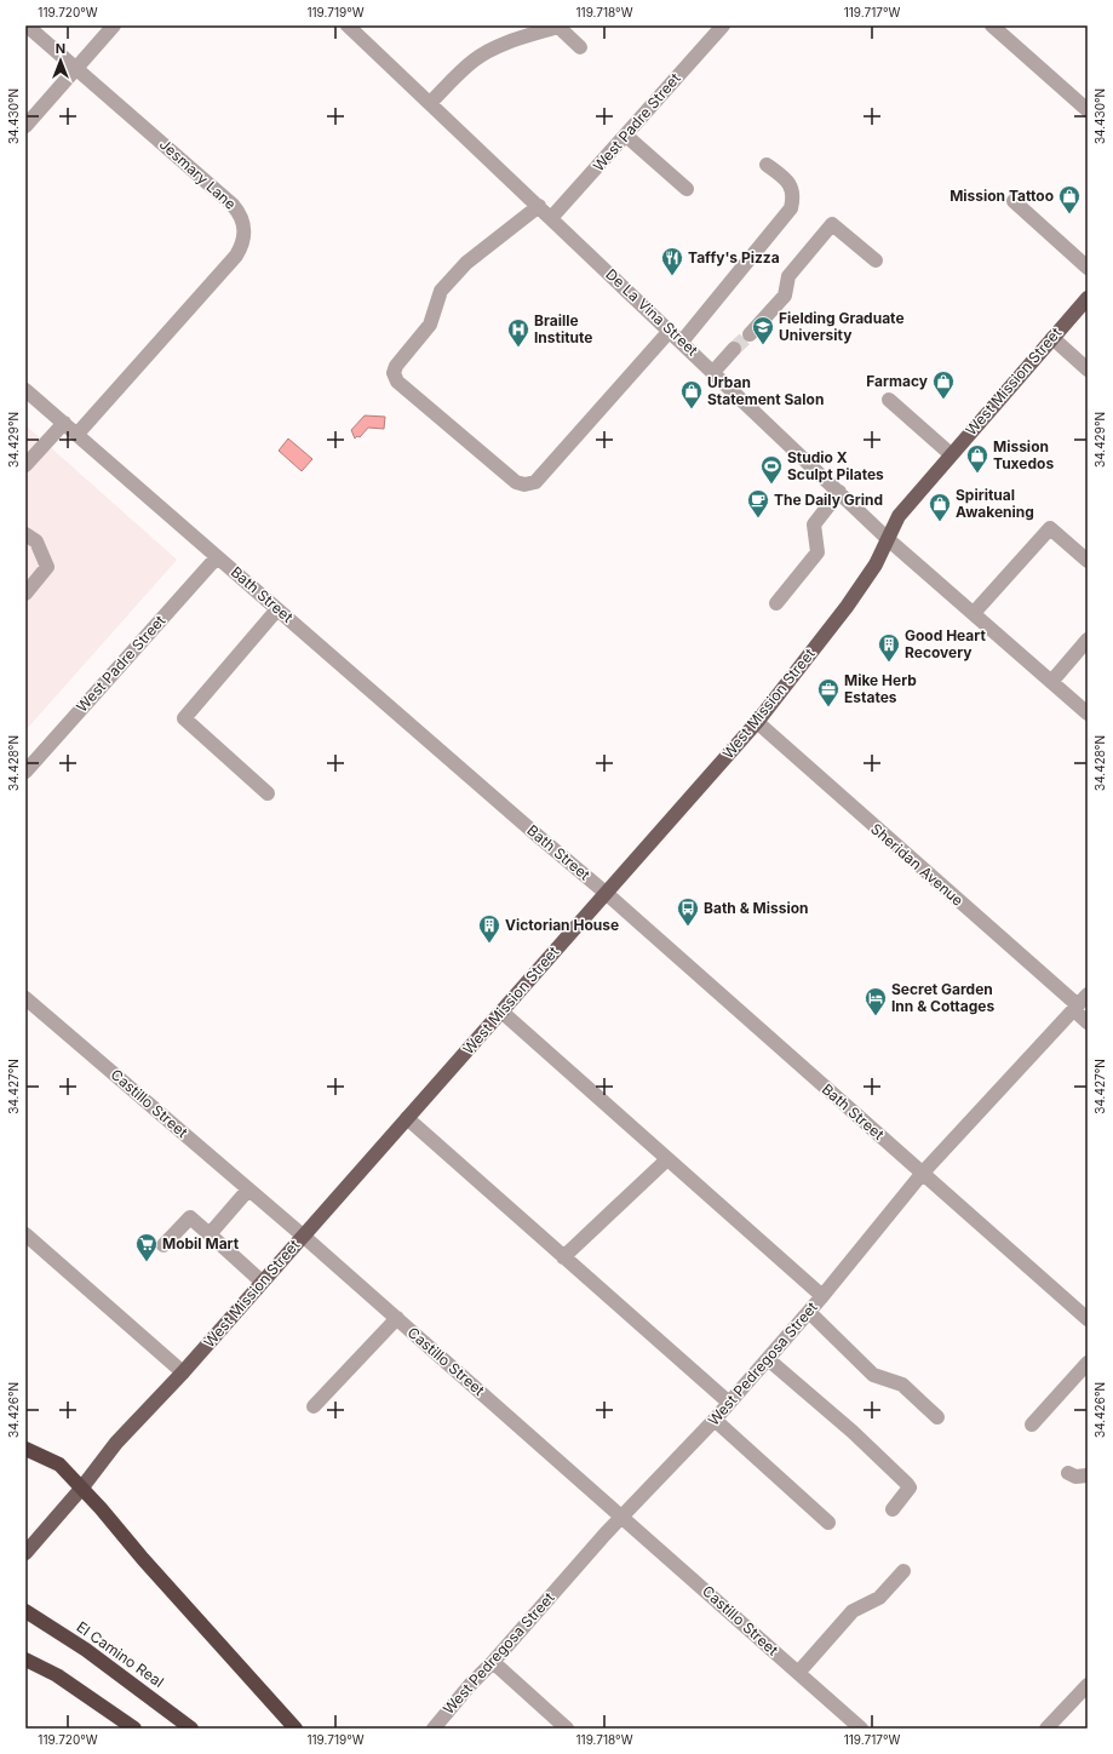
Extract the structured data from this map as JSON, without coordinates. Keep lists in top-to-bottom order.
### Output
{
  "streets": {
    "highway": ["El Camino Real"],
    "main road": ["West Mission Street"],
    "street": [
      "West Padre Street",
      "Jesmary Lane",
      "De La Vina Street",
      "Bath Street",
      "Sheridan Avenue",
      "Castillo Street",
      "West Pedregosa Street"
    ]
  },
  "crossings": [
    ["West Padre Street", "De La Vina Street"],
    ["West Padre Street", "Bath Street"],
    ["Jesmary Lane", "Bath Street"],
    ["De La Vina Street", "West Mission Street"],
    ["West Mission Street", "Bath Street"],
    ["West Mission Street", "Sheridan Avenue"],
    ["West Mission Street", "Castillo Street"],
    ["Bath Street", "West Pedregosa Street"],
    ["Sheridan Avenue", "West Pedregosa Street"],
    ["Castillo Street", "West Pedregosa Street"]
  ],
  "places": {
    "shop": [
      "Mission Tattoo",
      "Farmacy",
      "Urban Statement Salon",
      "Mission Tuxedos",
      "Spiritual Awakening"
    ],
    "restaurant": ["Taffy's Pizza"],
    "school or university": ["Fielding Graduate University"],
    "hospital": ["Braille Institute"],
    "sports": ["Studio X Sculpt Pilates"],
    "cafe": ["The Daily Grind"],
    "building": ["Good Heart Recovery", "Victorian House"],
    "office": ["Mike Herb Estates"],
    "bus stop": ["Bath & Mission"],
    "hotel": ["Secret Garden Inn & Cottages"],
    "supermarket": ["Mobil Mart"]
  },
  "north": "top",
  "coordinates": [
    "119.720°W",
    "119.719°W",
    "119.718°W",
    "119.717°W",
    "34.430°N",
    "34.429°N",
    "34.428°N",
    "34.427°N",
    "34.426°N"
  ]
}
